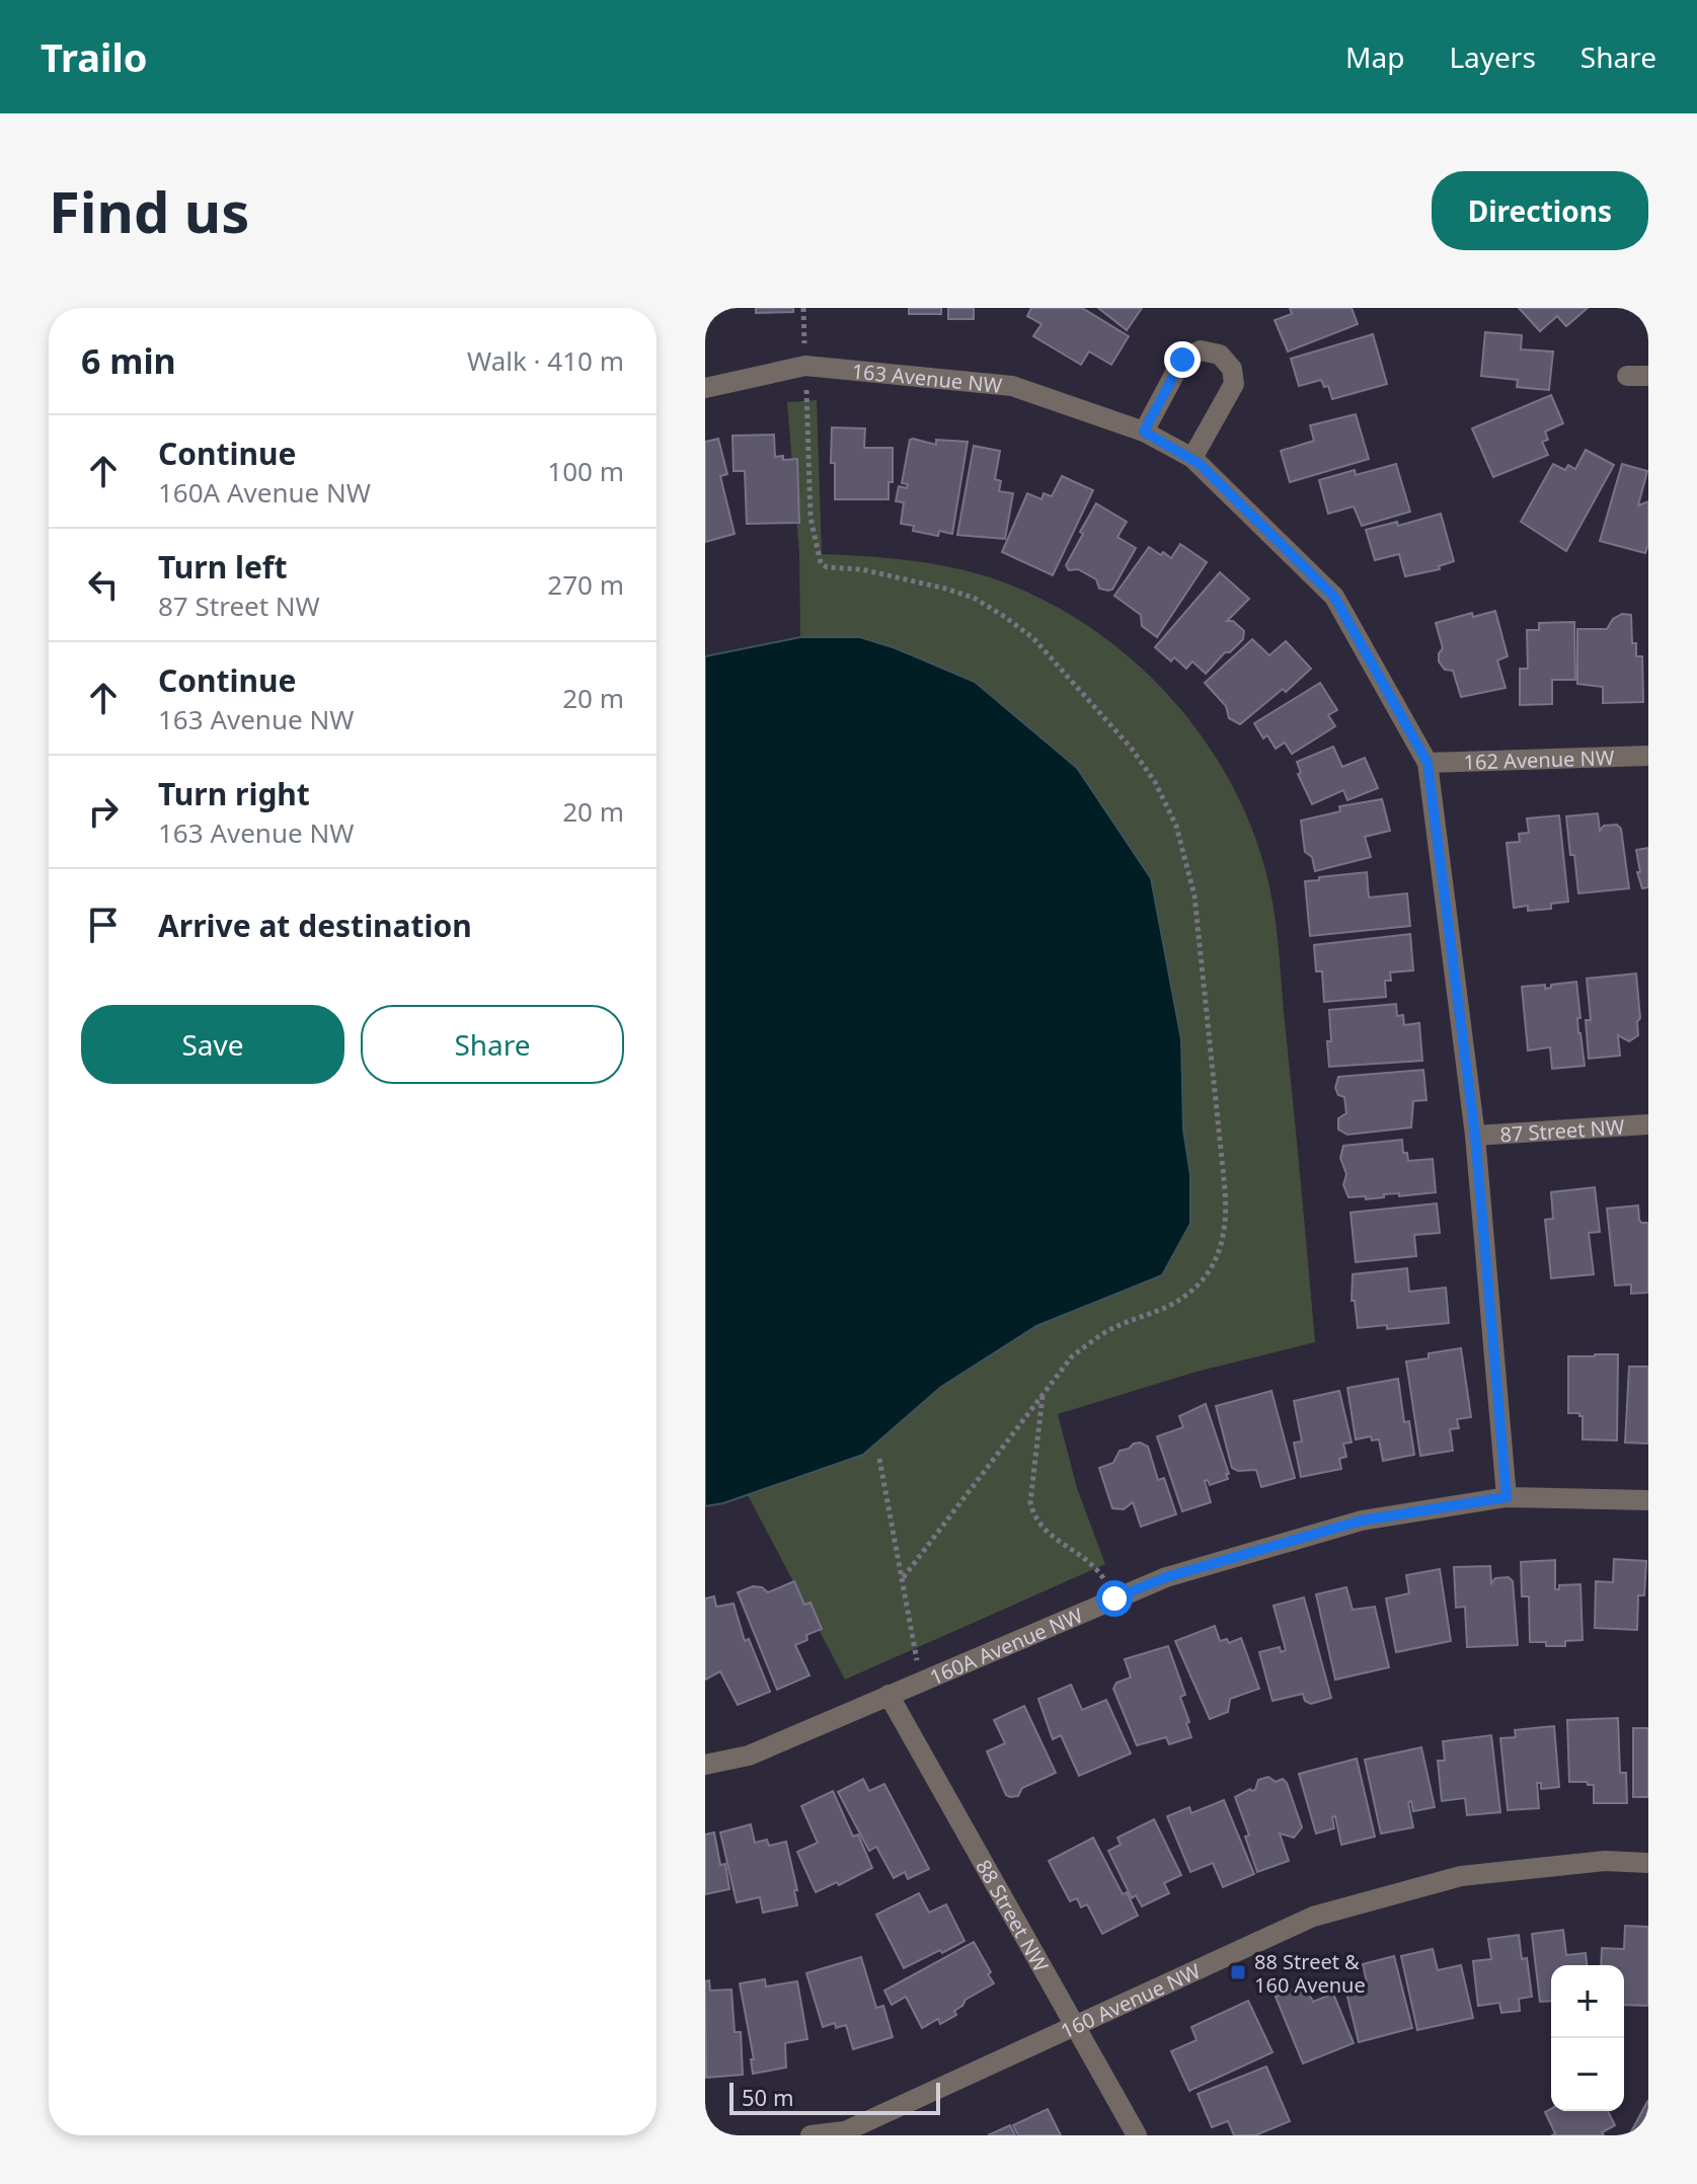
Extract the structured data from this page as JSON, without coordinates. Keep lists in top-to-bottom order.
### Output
{
  "streets": {
    "street": [
      "163 Avenue NW",
      "162 Avenue NW",
      "87 Street NW",
      "160A Avenue NW",
      "88 Street NW",
      "160 Avenue NW"
    ]
  },
  "crossings": [
    ["163 Avenue NW", "87 Street NW"],
    ["162 Avenue NW", "87 Street NW"],
    ["87 Street NW", "160A Avenue NW"],
    ["160A Avenue NW", "88 Street NW"],
    ["88 Street NW", "160 Avenue NW"]
  ],
  "places": {
    "transit": ["88 Street & 160 Avenue"]
  },
  "scale_bar": "50 m",
  "page": {
    "header": "Trailo",
    "nav": ["Map", "Layers", "Share"],
    "buttons": [
      "Directions",
      ["Save", "Share"]
    ],
    "title": "Find us",
    "heading": ["6 min", "Walk · 410 m"],
    "list": [
      ["Continue", "160A Avenue NW", "100 m"],
      ["Turn left", "87 Street NW", "270 m"],
      ["Continue", "163 Avenue NW", "20 m"],
      ["Turn right", "163 Avenue NW", "20 m"],
      "Arrive at destination"
    ],
    "map_buttons": ["+", "−"],
    "scale": "50 m"
  }
}
